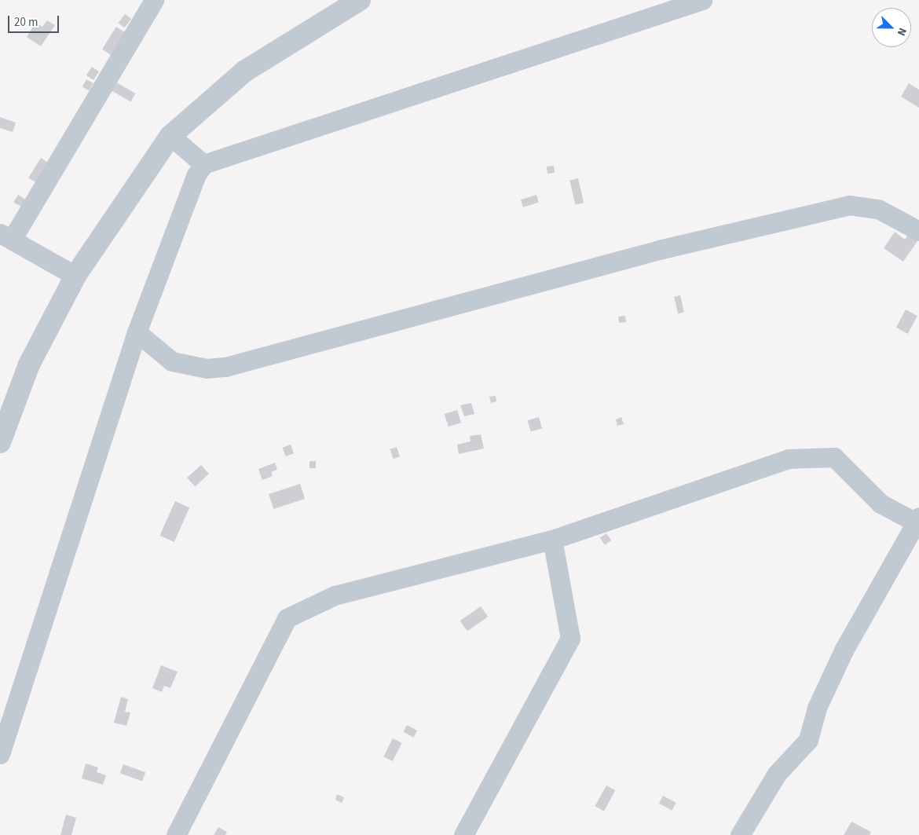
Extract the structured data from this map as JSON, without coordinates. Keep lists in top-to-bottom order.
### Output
{
  "scale_bar": "20 m",
  "north": "bottom right"
}
